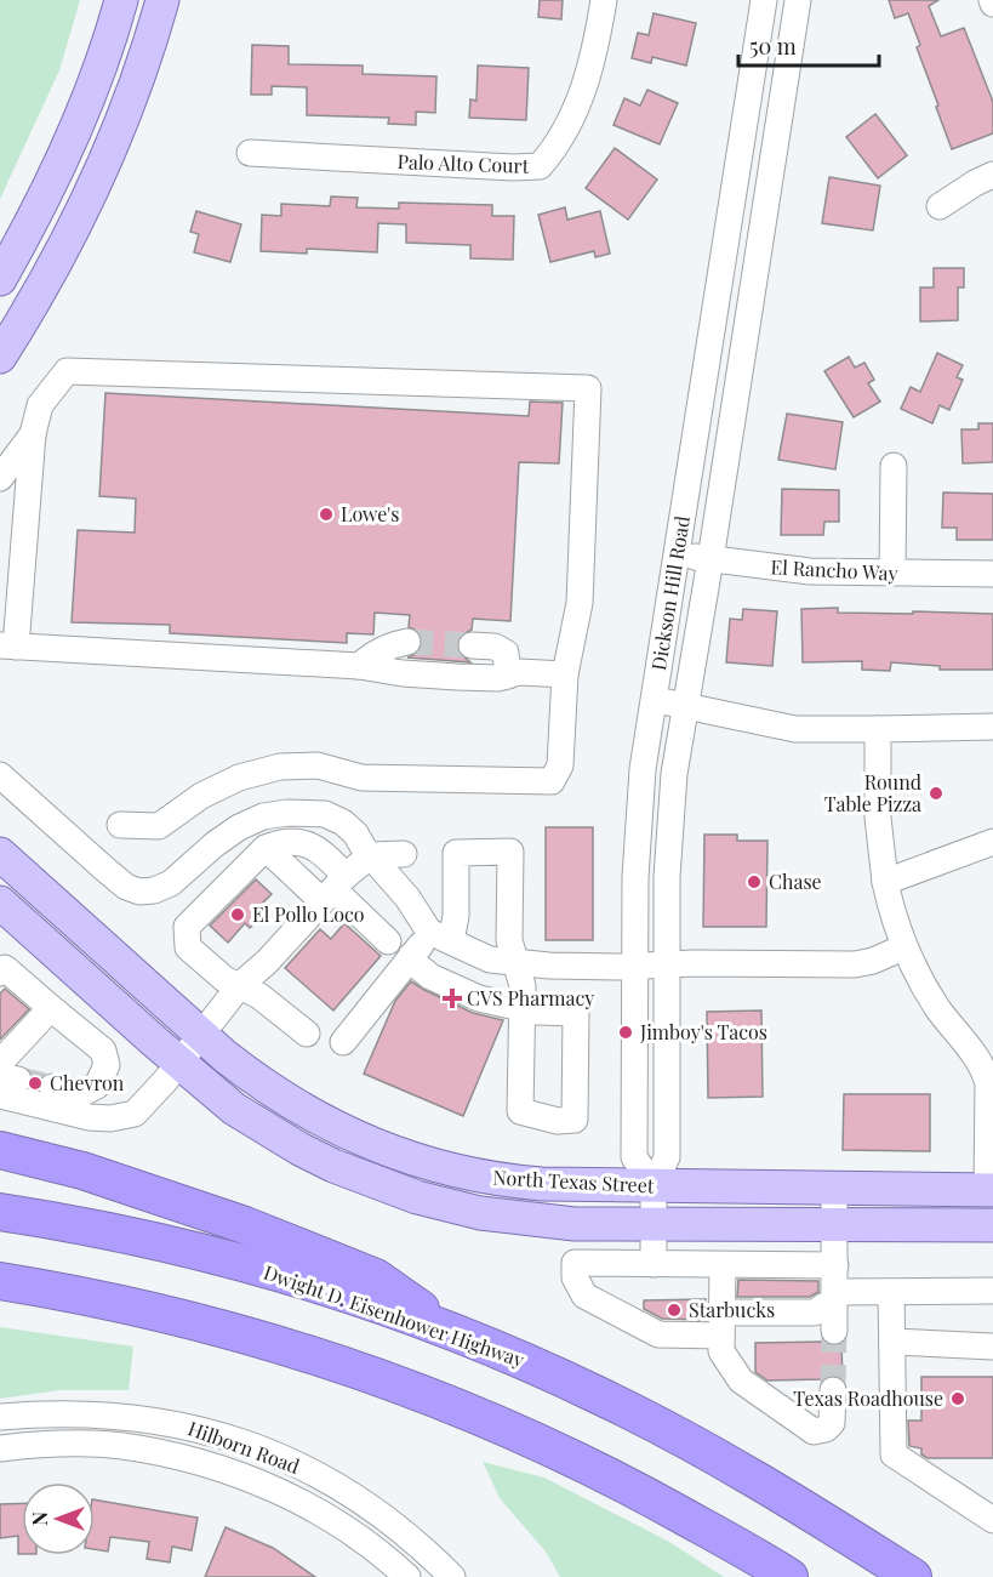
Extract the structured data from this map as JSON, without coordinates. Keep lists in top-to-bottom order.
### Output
{
  "streets": {
    "highway": ["Dwight D. Eisenhower Highway"],
    "main road": ["North Texas Street"],
    "street": [
      "Palo Alto Court",
      "El Rancho Way",
      "Dickson Hill Road",
      "Hilborn Road"
    ]
  },
  "crossings": [
    ["El Rancho Way", "Dickson Hill Road"],
    ["Dickson Hill Road", "North Texas Street"]
  ],
  "places": {
    "other": [
      "Lowe's",
      "Round Table Pizza",
      "Chase",
      "El Pollo Loco",
      "Jimboy's Tacos",
      "Chevron",
      "Starbucks",
      "Texas Roadhouse"
    ],
    "health": ["CVS Pharmacy"]
  },
  "scale_bar": "50 m",
  "north": "left"
}
